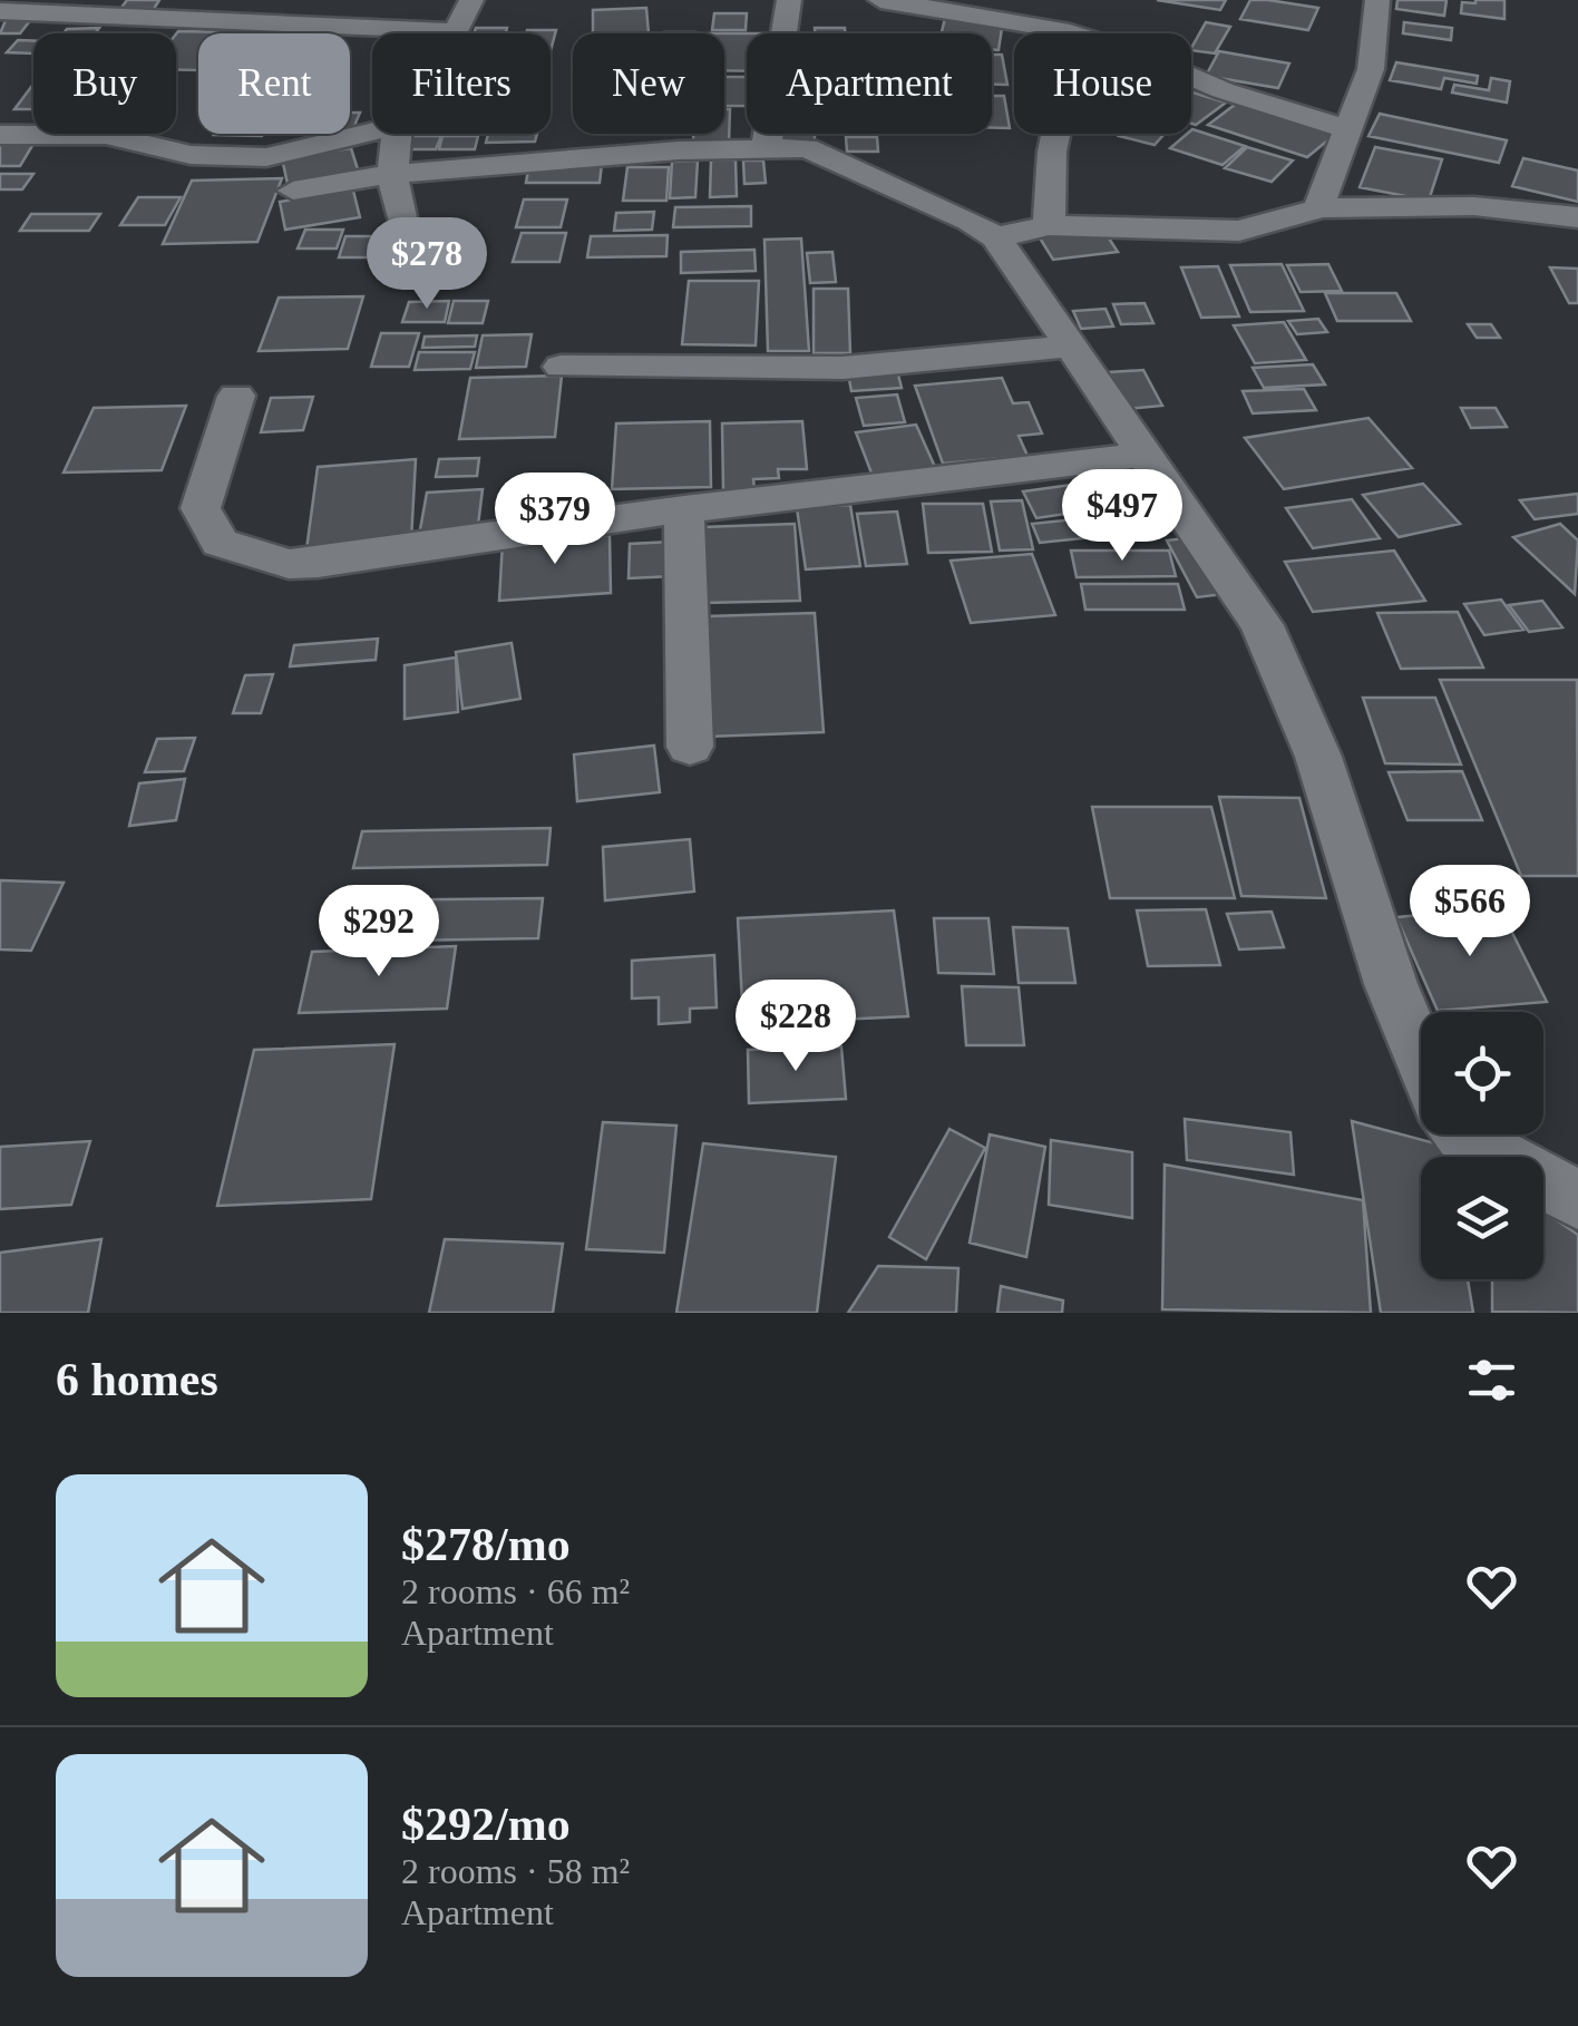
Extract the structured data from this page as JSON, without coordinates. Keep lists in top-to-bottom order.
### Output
{
  "page": {
    "chip": [
      "Buy",
      "Rent",
      "Filters",
      "New",
      "Apartment",
      "House"
    ],
    "price": [
      "$278",
      "$497",
      "$379",
      "$566",
      "$292",
      "$228"
    ],
    "heading": "6 homes",
    "list": [
      {
        "name": "$278/mo",
        "note": "2 rooms · 66 m² · Apartment"
      },
      {
        "name": "$292/mo",
        "note": "2 rooms · 58 m² · Apartment"
      }
    ]
  }
}
